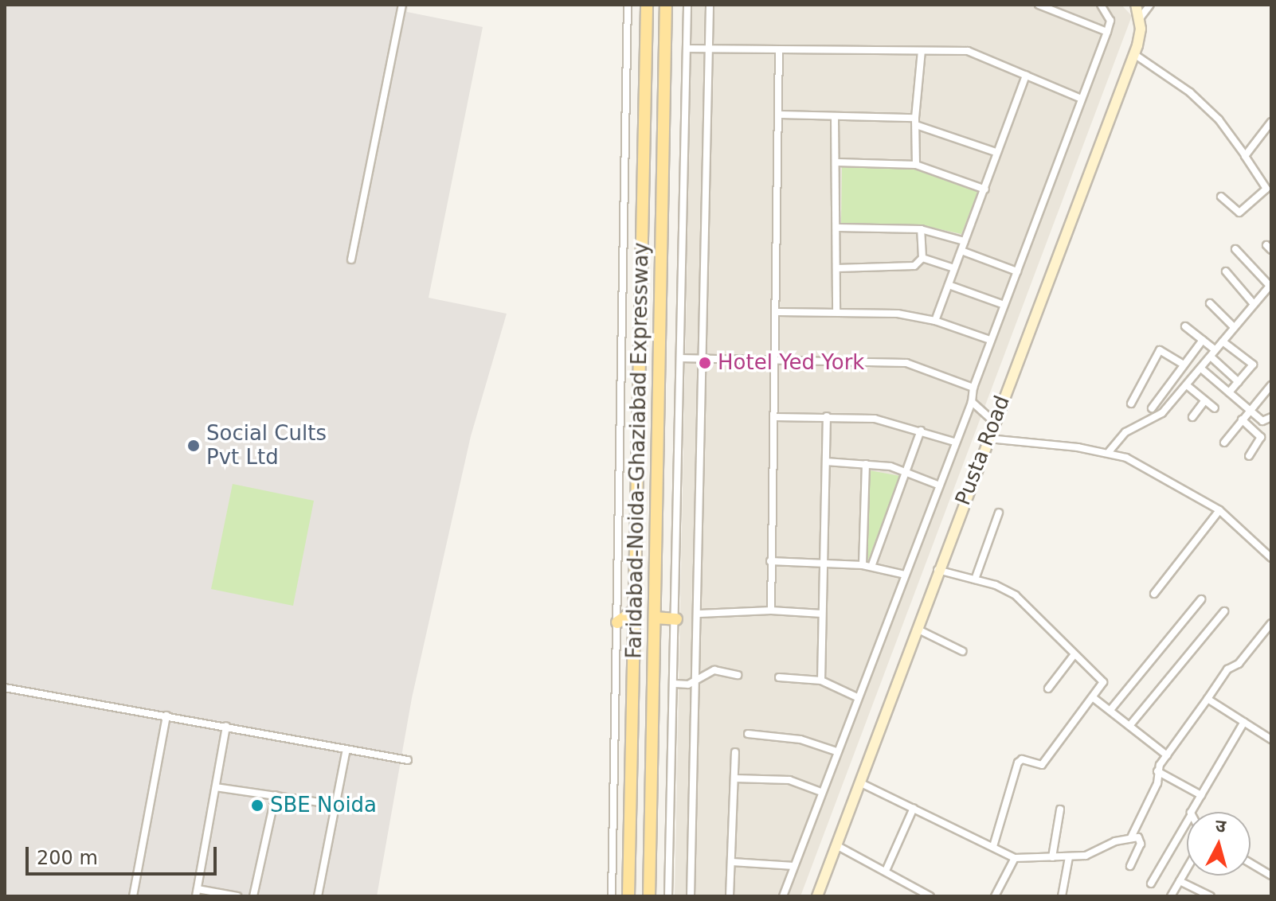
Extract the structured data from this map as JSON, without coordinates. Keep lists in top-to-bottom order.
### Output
{
  "streets": {
    "main road": ["Faridabad-Noida-Ghaziabad Expressway"],
    "street": ["Pusta Road"]
  },
  "places": ["Hotel Yed York", "Social Cults Pvt Ltd", "SBE Noida"],
  "scale_bar": "200 m",
  "north": "top"
}
